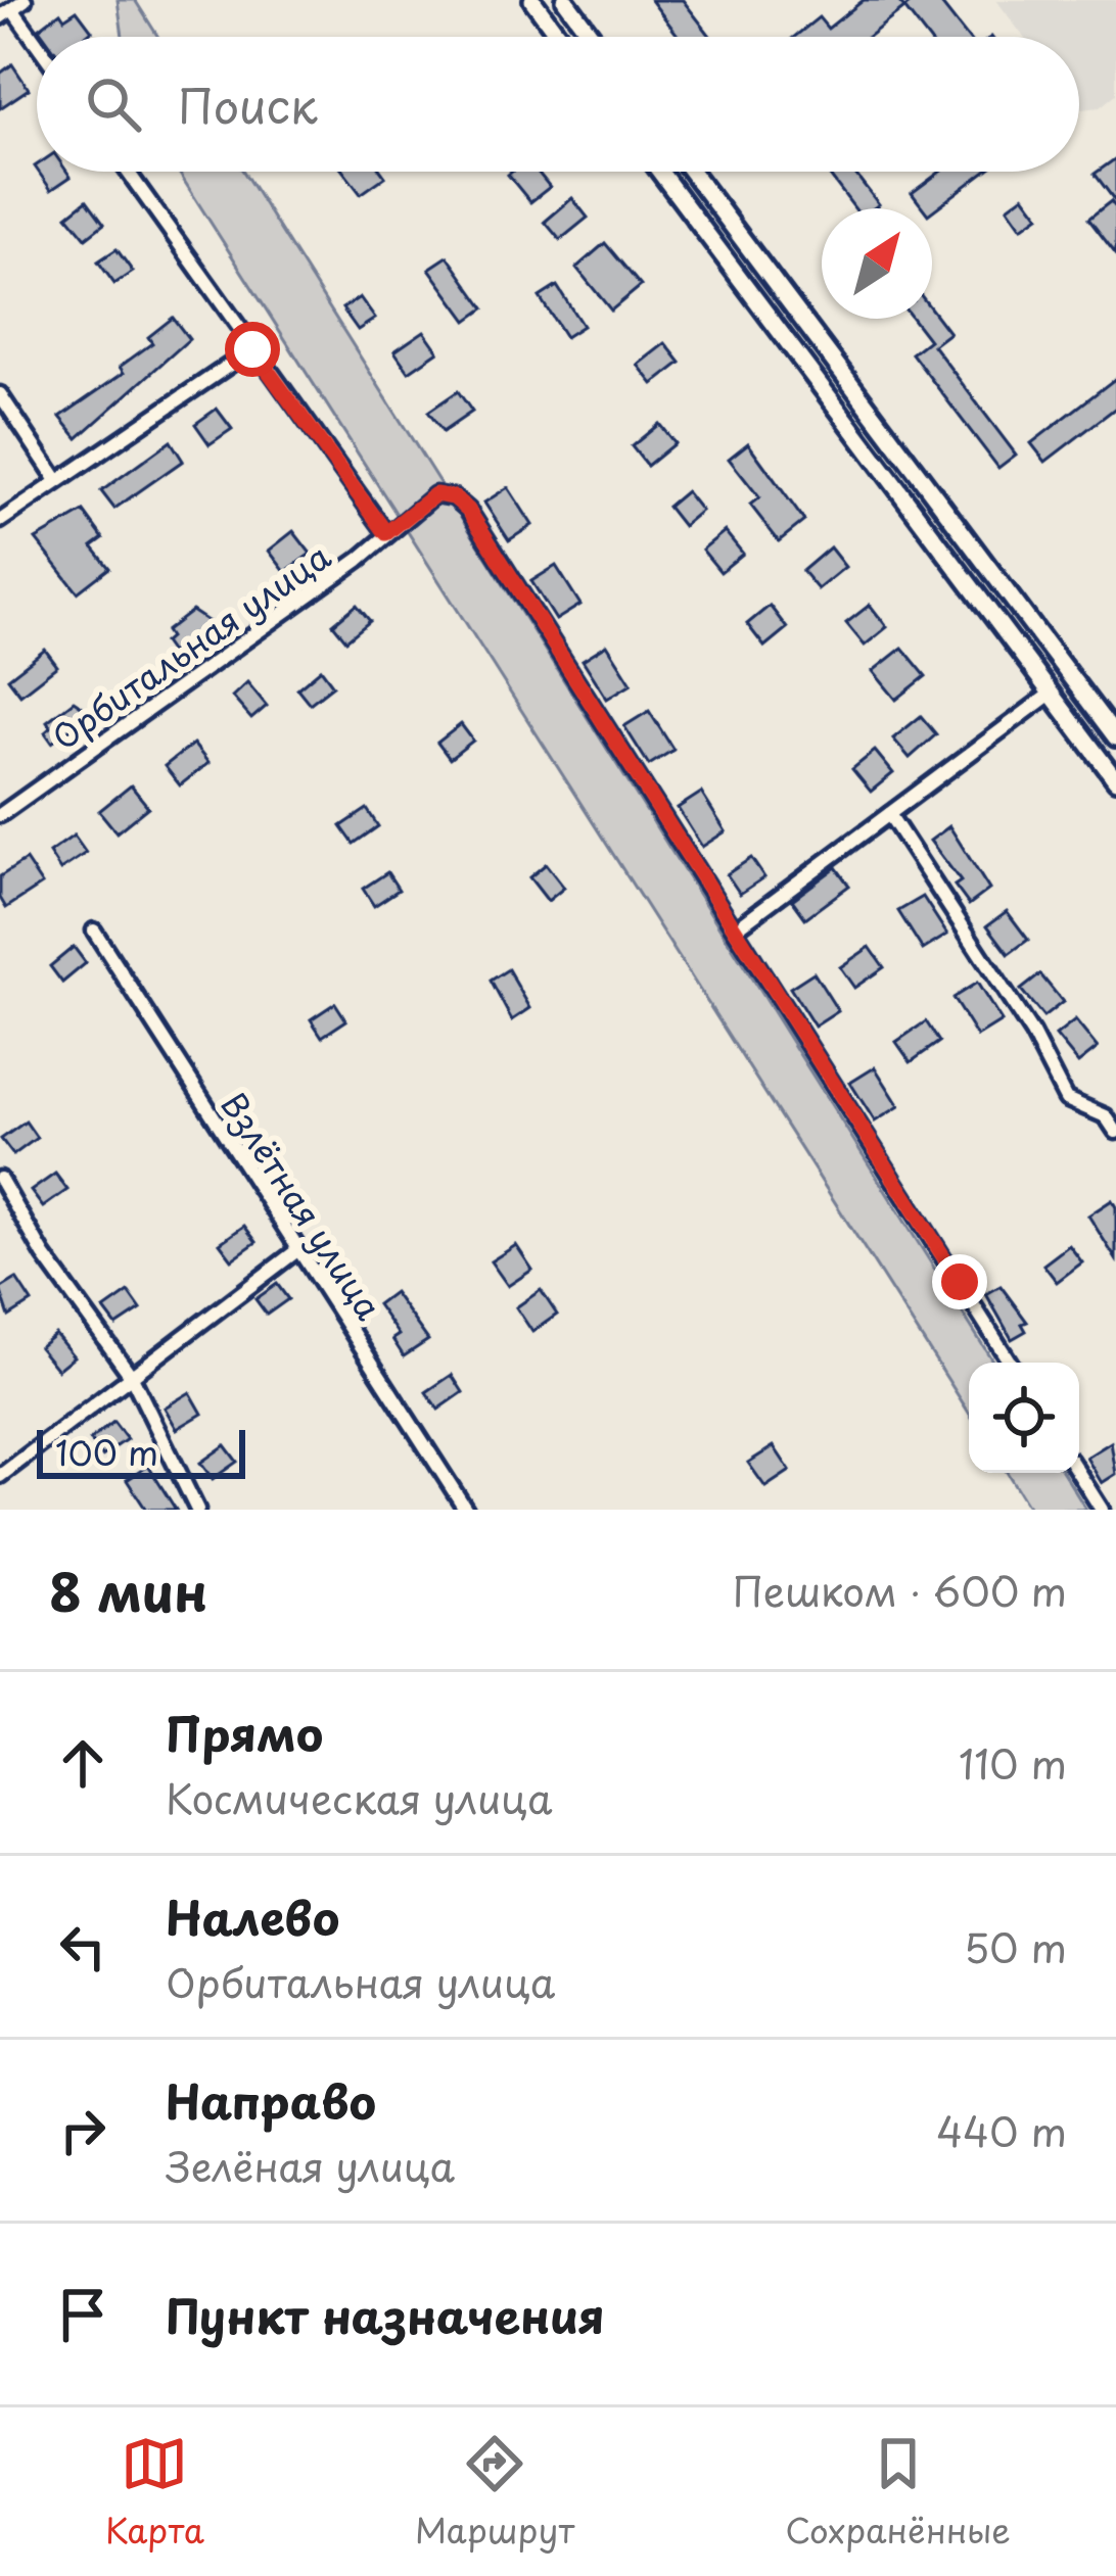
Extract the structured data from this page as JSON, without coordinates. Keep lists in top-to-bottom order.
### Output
{
  "streets": {
    "street": ["Орбитальная улица", "Взлётная улица"]
  },
  "scale_bar": "100 m",
  "north": "top right",
  "page": {
    "search": "Поиск",
    "scale": "100 m",
    "heading": ["8 мин", "Пешком · 600 m"],
    "list": [
      ["Прямо", "Космическая улица", "110 m"],
      ["Налево", "Орбитальная улица", "50 m"],
      ["Направо", "Зелёная улица", "440 m"],
      "Пункт назначения"
    ],
    "nav": ["Карта", "Маршрут", "Сохранённые"]
  }
}
